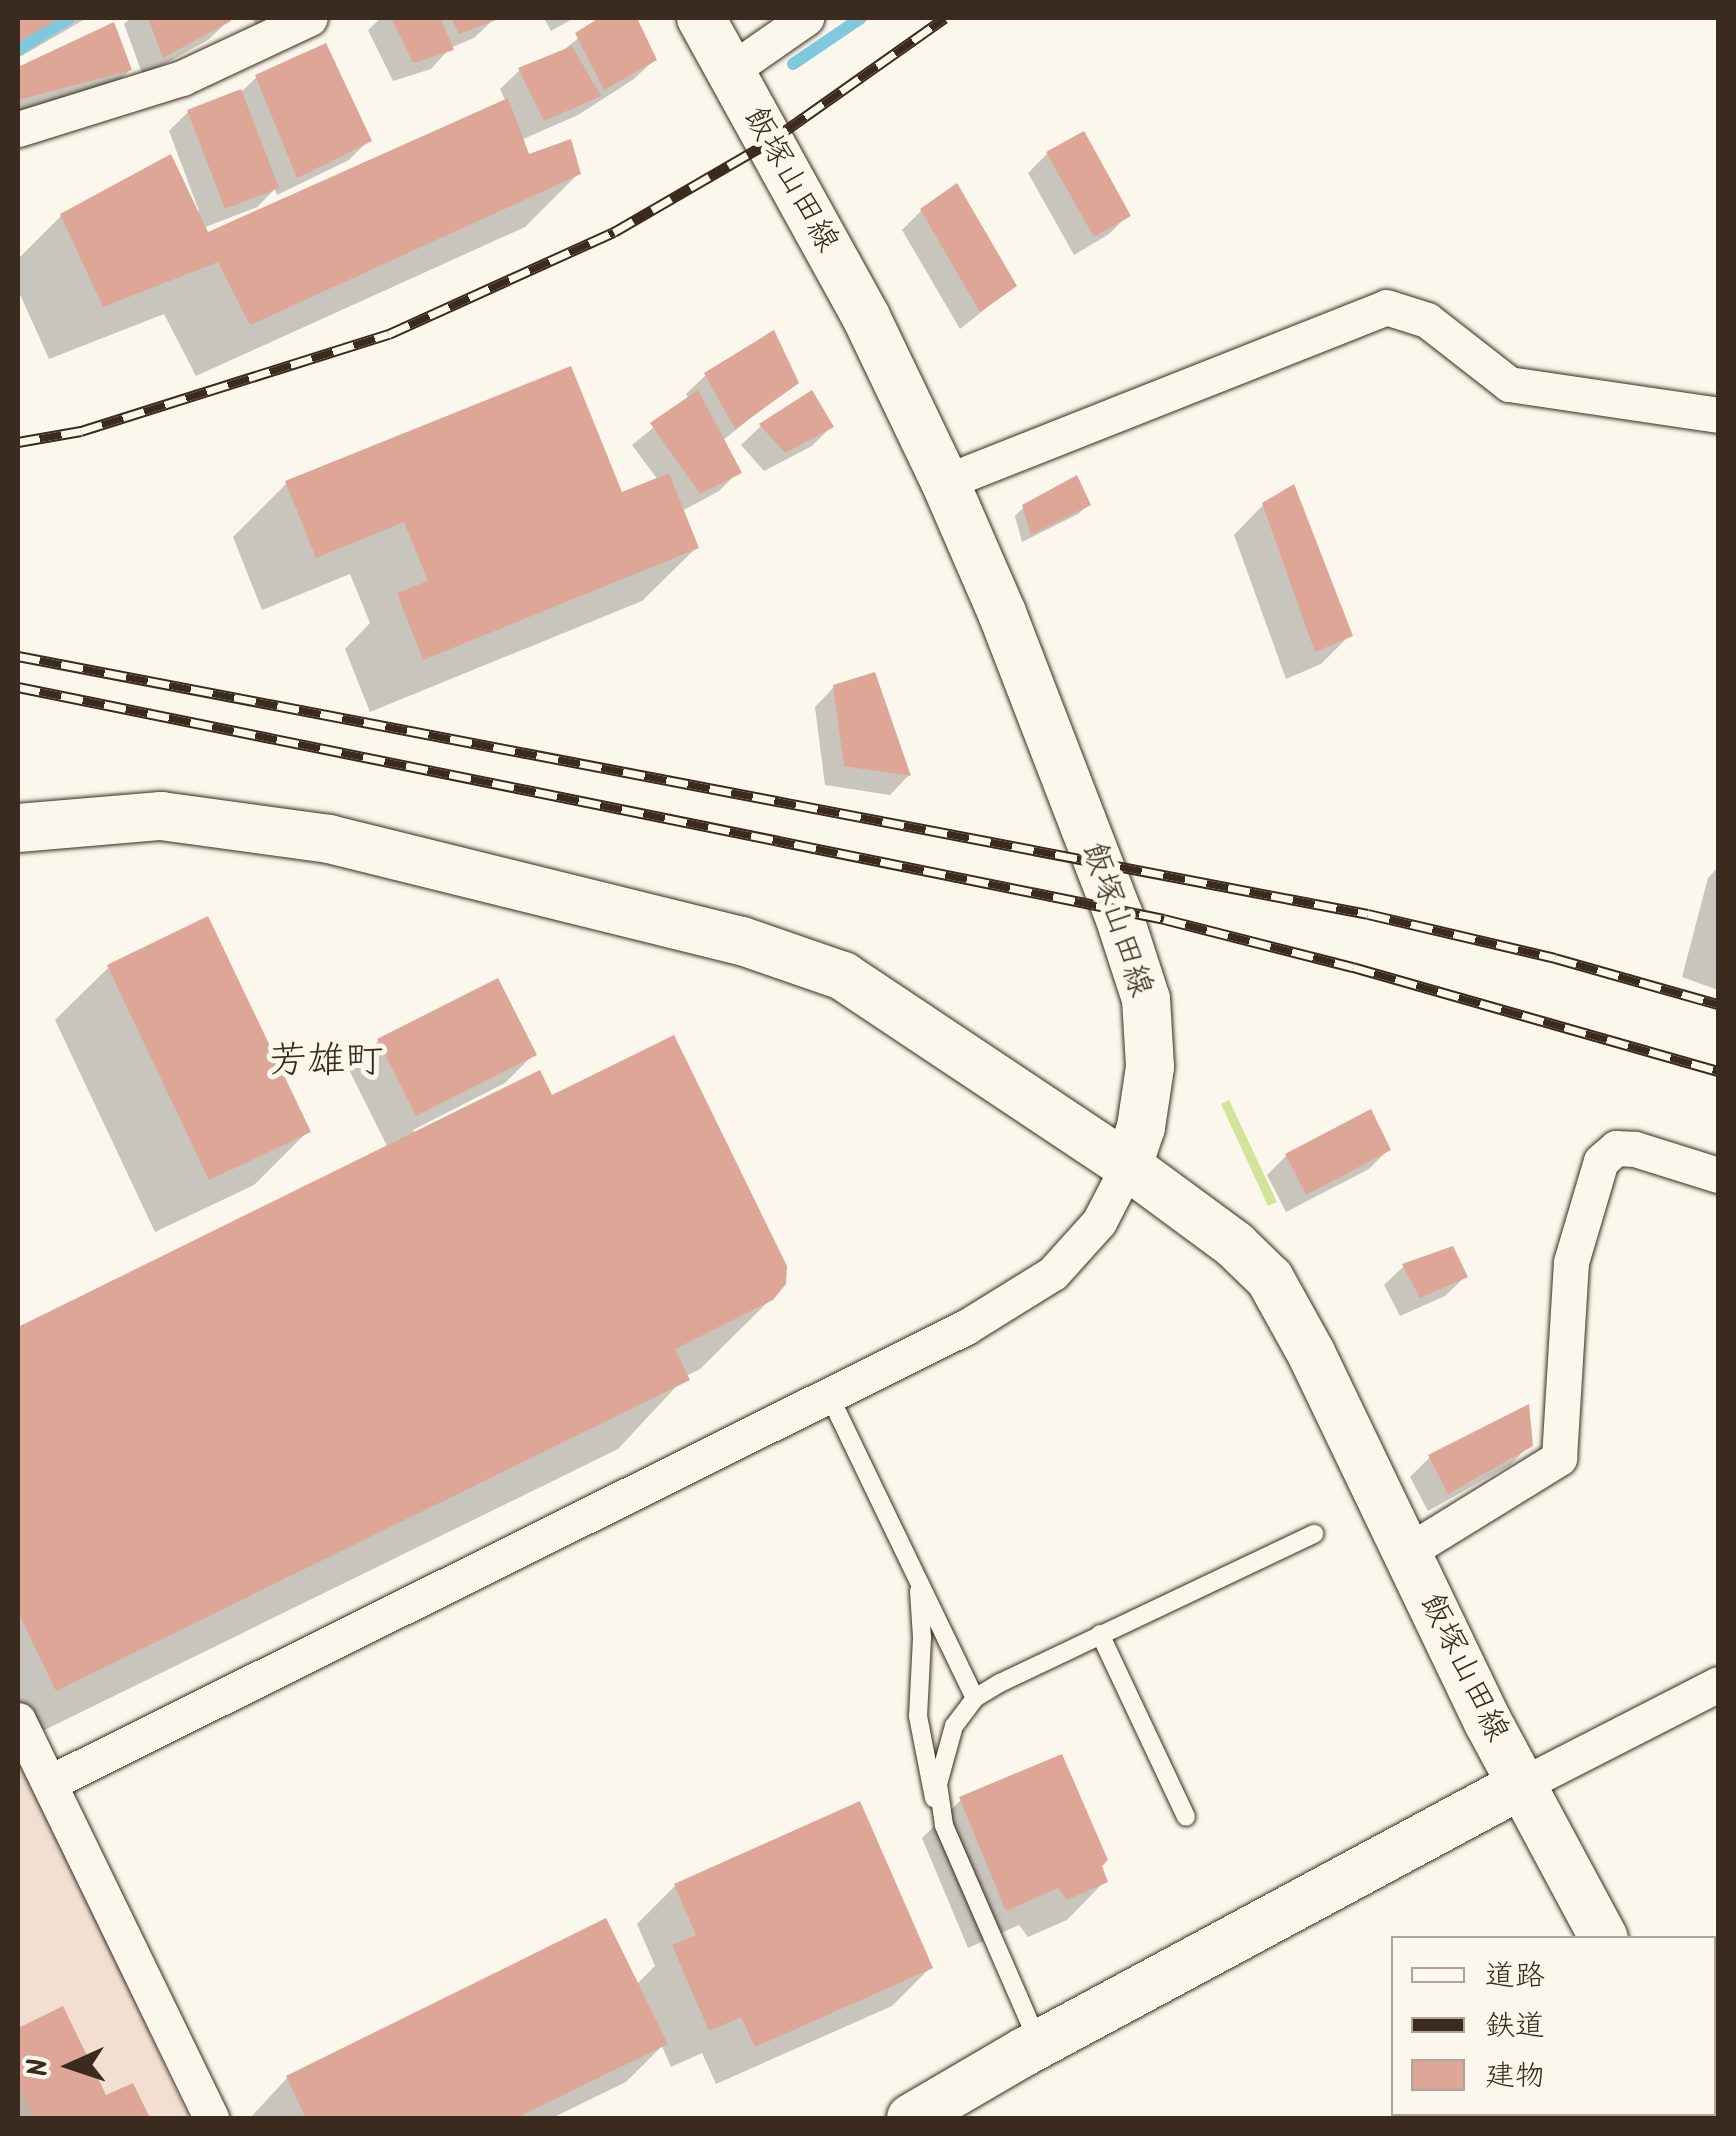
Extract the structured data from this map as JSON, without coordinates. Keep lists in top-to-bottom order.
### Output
{
  "streets": {
    "main road": ["飯塚山田線"]
  },
  "districts": ["芳雄町"],
  "legend": ["道路", "鉄道", "建物"],
  "north": "left"
}
